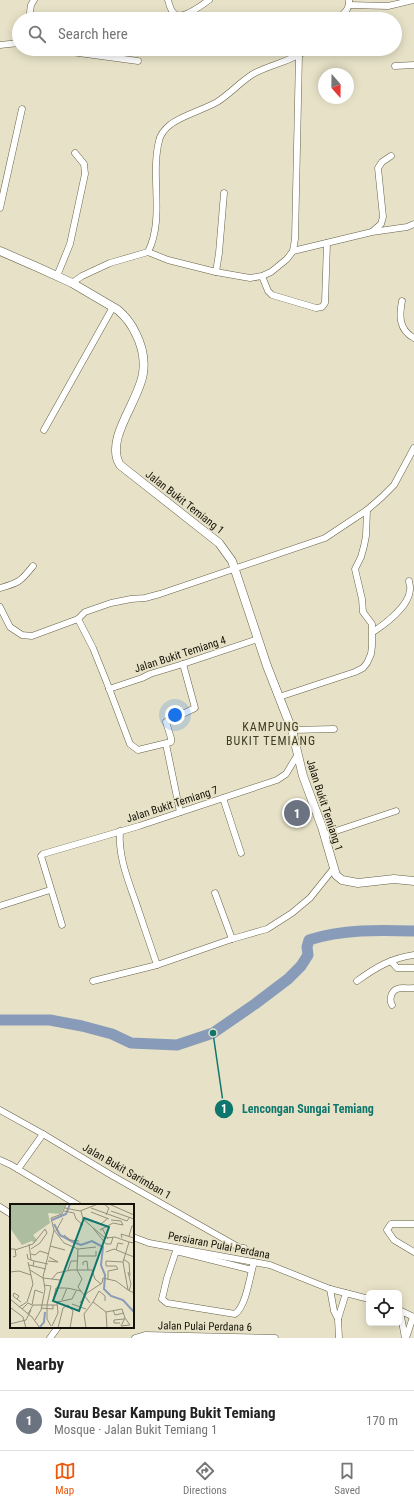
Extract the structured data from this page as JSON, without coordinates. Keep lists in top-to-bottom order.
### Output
{
  "streets": {
    "street": [
      "Jalan Bukit Temiang 1",
      "Jalan Bukit Temiang 4",
      "Jalan Bukit Temiang 7",
      "Jalan Bukit Sarimban 1",
      "Persiaran Pulai Perdana",
      "Jalan Pulai Perdana 6"
    ]
  },
  "crossings": [
    ["Jalan Bukit Temiang 1", "Jalan Bukit Temiang 4"],
    ["Jalan Bukit Temiang 1", "Jalan Bukit Temiang 7"]
  ],
  "districts": ["KAMPUNG BUKIT TEMIANG"],
  "places": ["Lencongan Sungai Temiang"],
  "north": "bottom",
  "page": {
    "search": "Search here",
    "pins": "1",
    "heading": "Nearby",
    "list": [
      {
        "mark": "1",
        "name": "Surau Besar Kampung Bukit Temiang",
        "note": "Mosque · Jalan Bukit Temiang 1",
        "value": "170 m"
      }
    ],
    "nav": ["Map", "Directions", "Saved"]
  }
}
